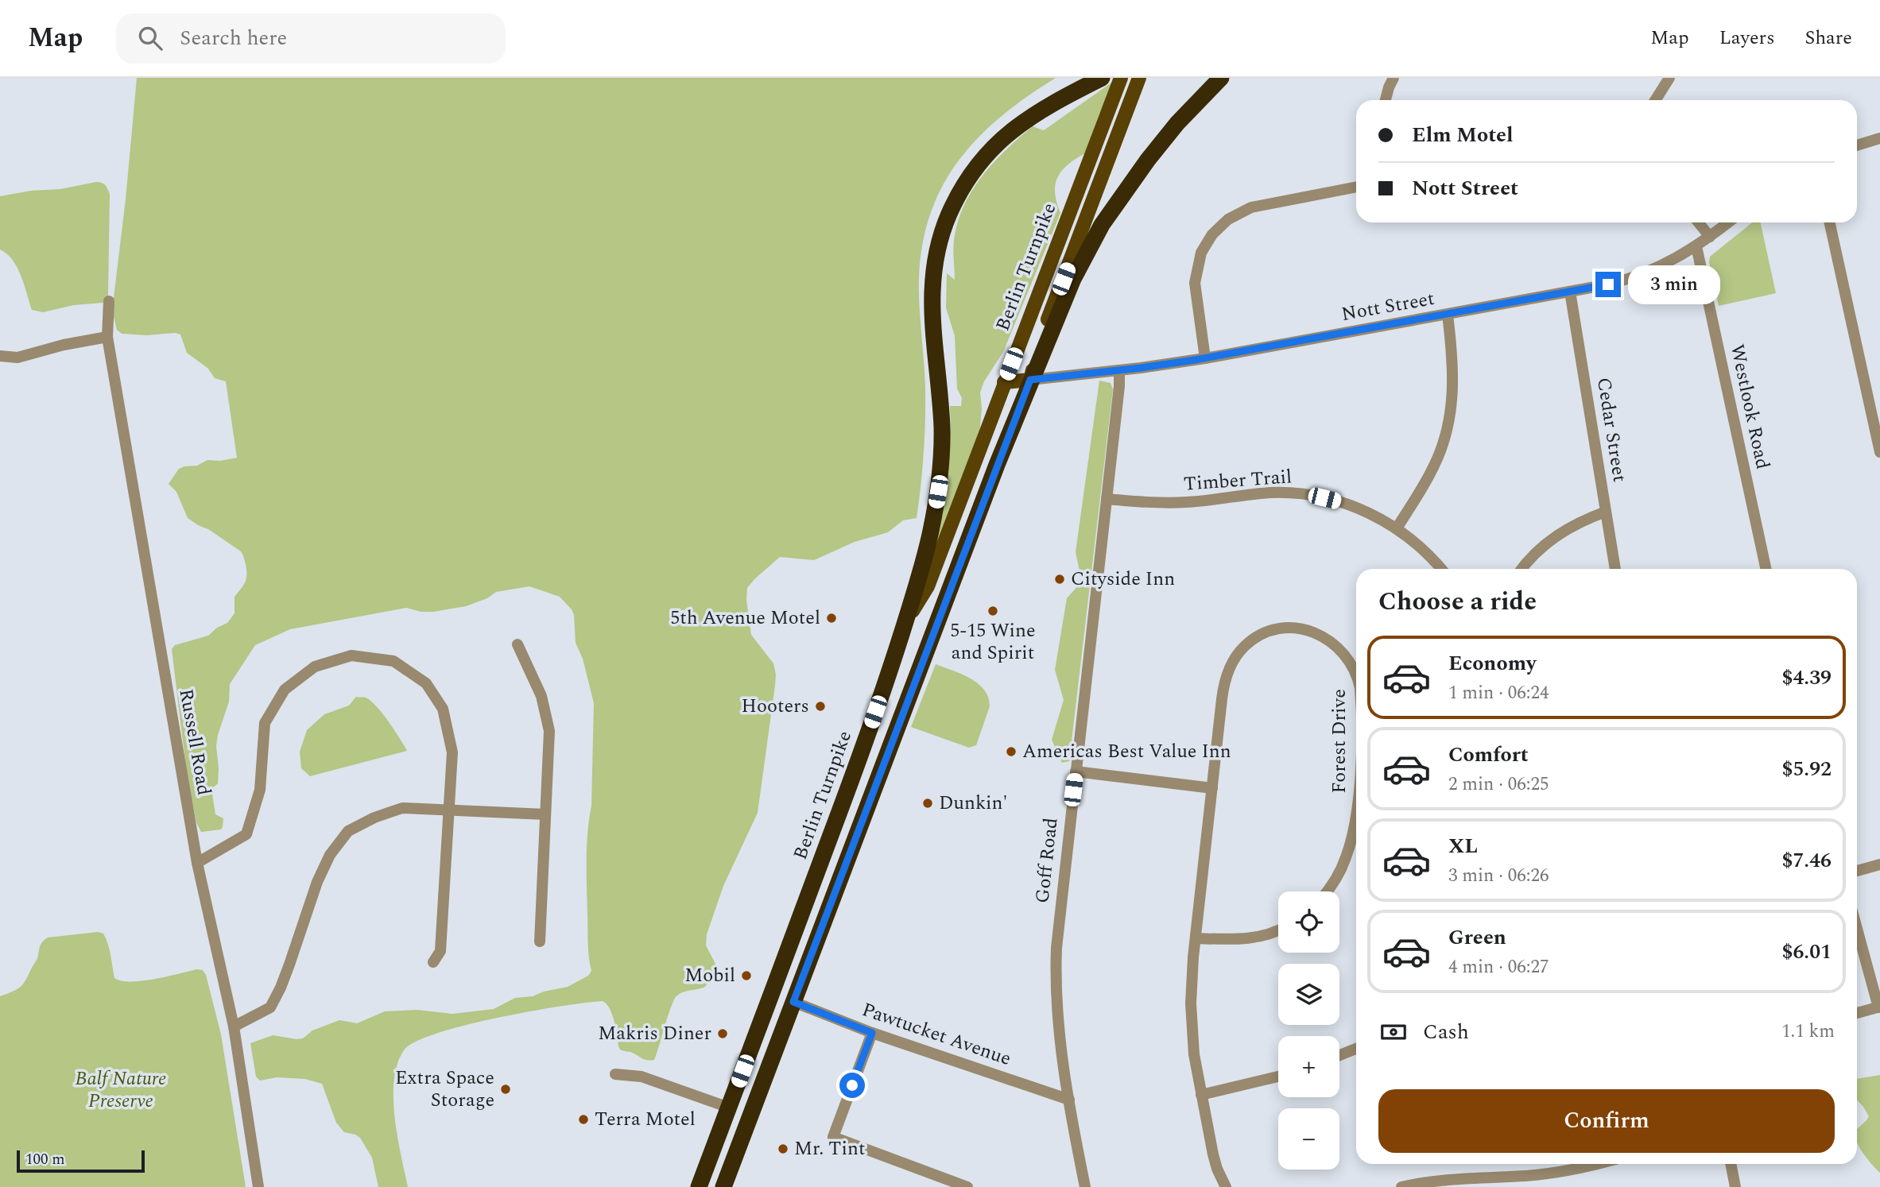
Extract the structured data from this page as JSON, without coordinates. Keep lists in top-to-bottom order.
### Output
{
  "streets": {
    "highway": ["Berlin Turnpike"],
    "street": [
      "Nott Street",
      "Westlook Road",
      "Cedar Street",
      "Timber Trail",
      "Forest Drive",
      "Russell Road",
      "Goff Road",
      "Pawtucket Avenue"
    ]
  },
  "crossings": [
    ["Berlin Turnpike", "Nott Street"],
    ["Berlin Turnpike", "Pawtucket Avenue"],
    ["Nott Street", "Westlook Road"],
    ["Nott Street", "Cedar Street"],
    ["Nott Street", "Goff Road"],
    ["Timber Trail", "Goff Road"],
    ["Goff Road", "Pawtucket Avenue"]
  ],
  "parks": ["Balf Nature Preserve"],
  "places": [
    "Cityside Inn",
    "5-15 Wine and Spirit",
    "5th Avenue Motel",
    "Hooters",
    "Americas Best Value Inn",
    "Dunkin'",
    "Mobil",
    "Makris Diner",
    "Extra Space Storage",
    "Terra Motel",
    "Mr. Tint"
  ],
  "scale_bar": "100 m",
  "page": {
    "header": "Map",
    "search": "Search here",
    "nav": ["Map", "Layers", "Share"],
    "banner": ["Elm Motel", "Nott Street"],
    "bubble": "3 min",
    "heading": "Choose a ride",
    "list": [
      {
        "name": "Economy",
        "note": "1 min · 06:24",
        "value": "$4.39"
      },
      {
        "name": "Comfort",
        "note": "2 min · 06:25",
        "value": "$5.92"
      },
      {
        "name": "XL",
        "note": "3 min · 06:26",
        "value": "$7.46"
      },
      {
        "name": "Green",
        "note": "4 min · 06:27",
        "value": "$6.01"
      }
    ],
    "map_buttons": ["+", "−"],
    "pay": ["Cash", "1.1 km"],
    "buttons": "Confirm",
    "scale": "100 m"
  }
}
